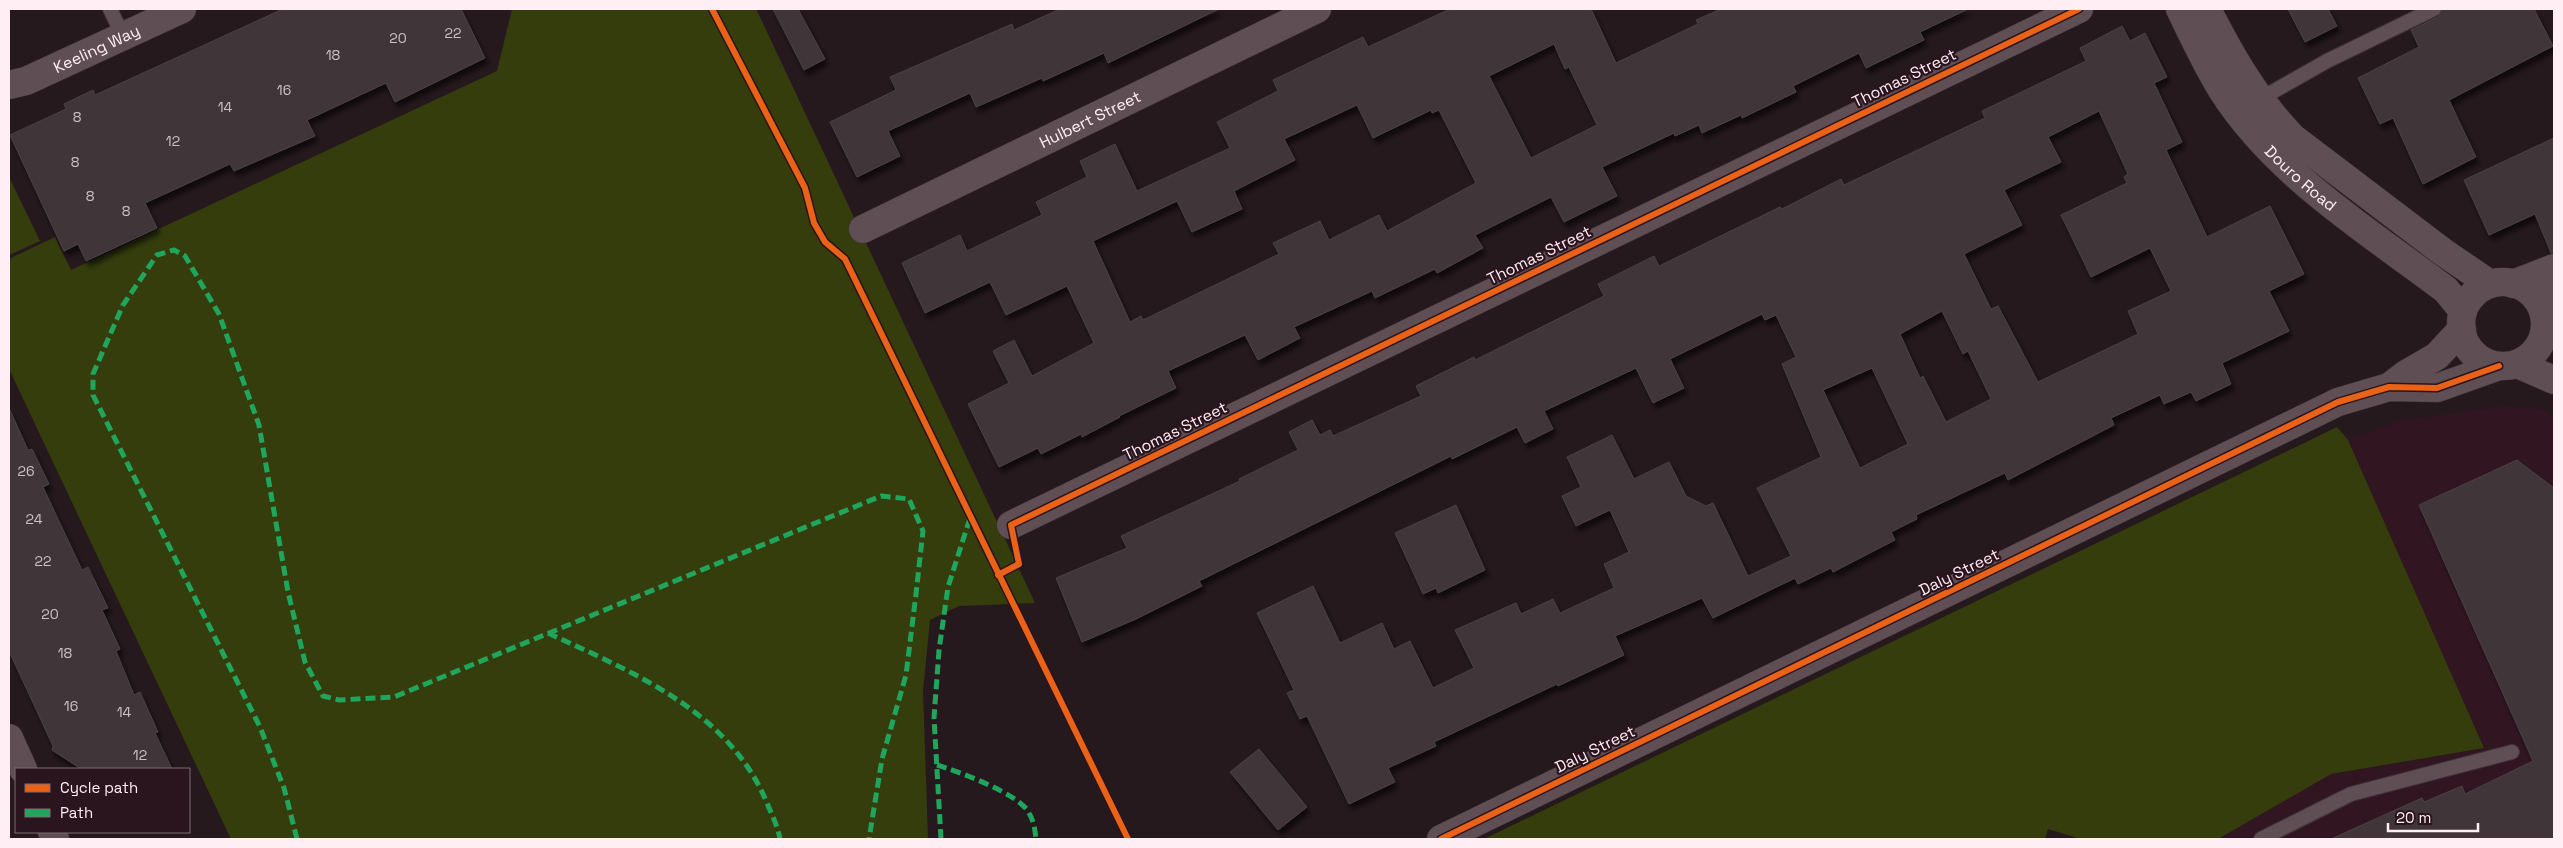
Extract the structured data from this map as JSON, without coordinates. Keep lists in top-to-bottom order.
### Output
{
  "streets": {
    "street": [
      "Keeling Way",
      "Thomas Street",
      "Hulbert Street",
      "Douro Road",
      "Daly Street"
    ]
  },
  "crossings": [
    ["Douro Road", "Daly Street"]
  ],
  "house_numbers": [
    "22",
    "20",
    "18",
    "16",
    "14",
    "8",
    "12",
    "8",
    "8",
    "8",
    "26",
    "24",
    "22",
    "20",
    "18",
    "16",
    "14",
    "12"
  ],
  "legend": ["Cycle path", "Path"],
  "scale_bar": "20 m"
}
